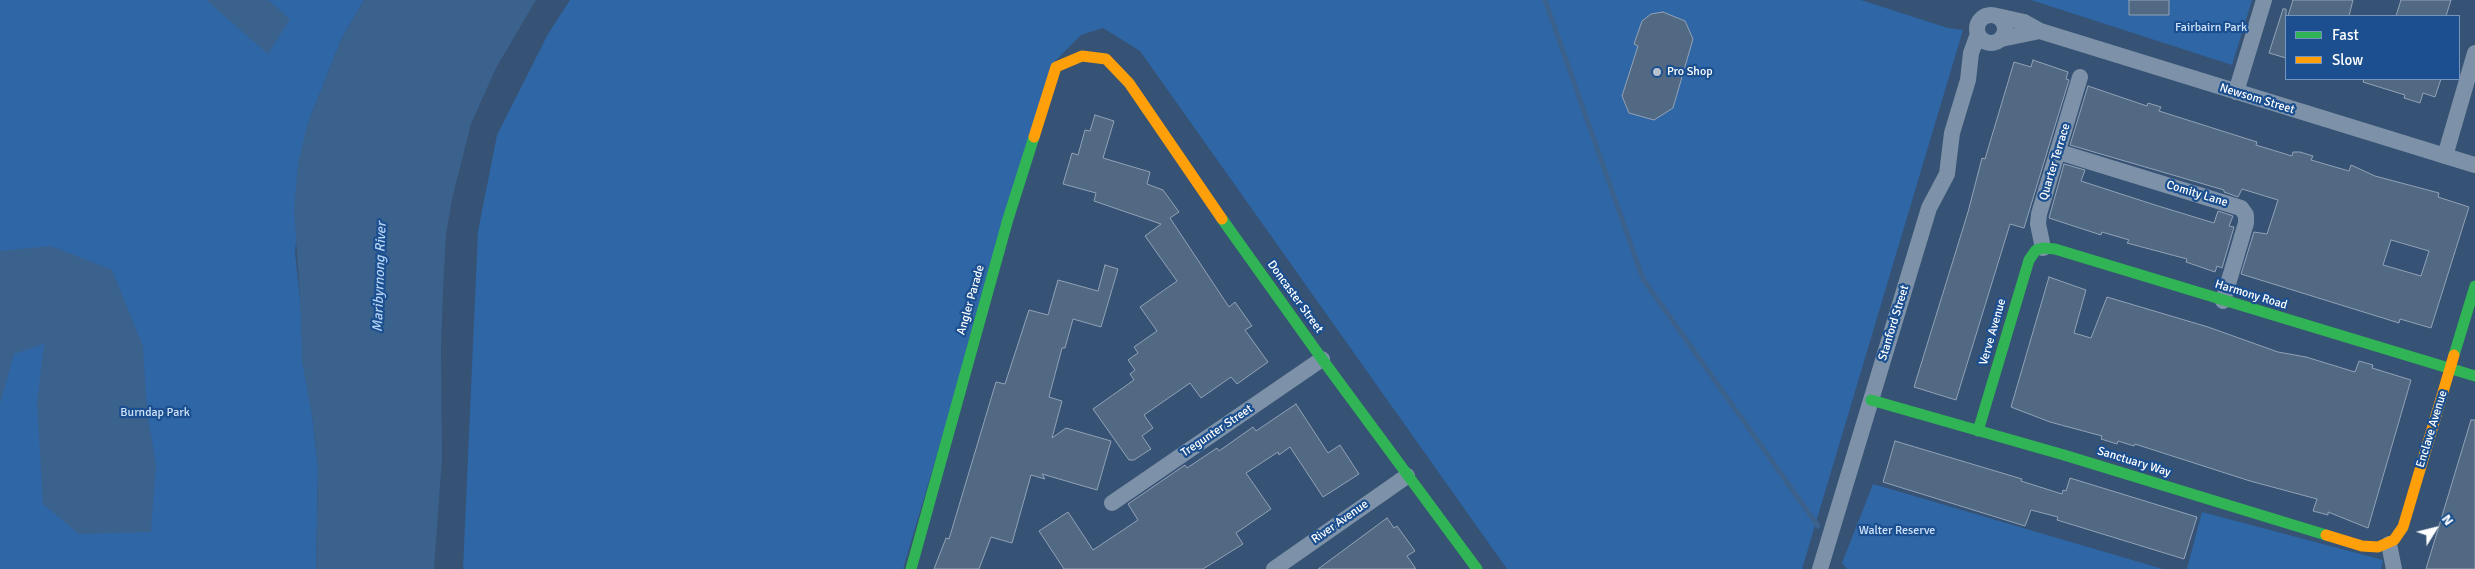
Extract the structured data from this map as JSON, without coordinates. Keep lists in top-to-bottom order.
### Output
{
  "streets": {
    "street": [
      "Newsom Street",
      "Quarter Terrace",
      "Comity Lane",
      "Harmony Road",
      "Doncaster Street",
      "Angler Parade",
      "Stanford Street",
      "Verve Avenue",
      "Enclave Avenue",
      "Tregunter Street",
      "Sanctuary Way",
      "River Avenue"
    ]
  },
  "crossings": [
    ["Newsom Street", "Stanford Street"],
    ["Quarter Terrace", "Comity Lane"],
    ["Quarter Terrace", "Harmony Road"],
    ["Quarter Terrace", "Verve Avenue"],
    ["Comity Lane", "Harmony Road"],
    ["Harmony Road", "Verve Avenue"],
    ["Harmony Road", "Enclave Avenue"],
    ["Doncaster Street", "Angler Parade"],
    ["Doncaster Street", "Tregunter Street"],
    ["Doncaster Street", "River Avenue"],
    ["Stanford Street", "Sanctuary Way"],
    ["Verve Avenue", "Sanctuary Way"],
    ["Enclave Avenue", "Sanctuary Way"]
  ],
  "water": ["Maribyrnong River"],
  "parks": ["Fairbairn Park", "Burndap Park", "Walter Reserve"],
  "places": ["Pro Shop"],
  "legend": ["Fast", "Slow"],
  "north": "top right"
}
